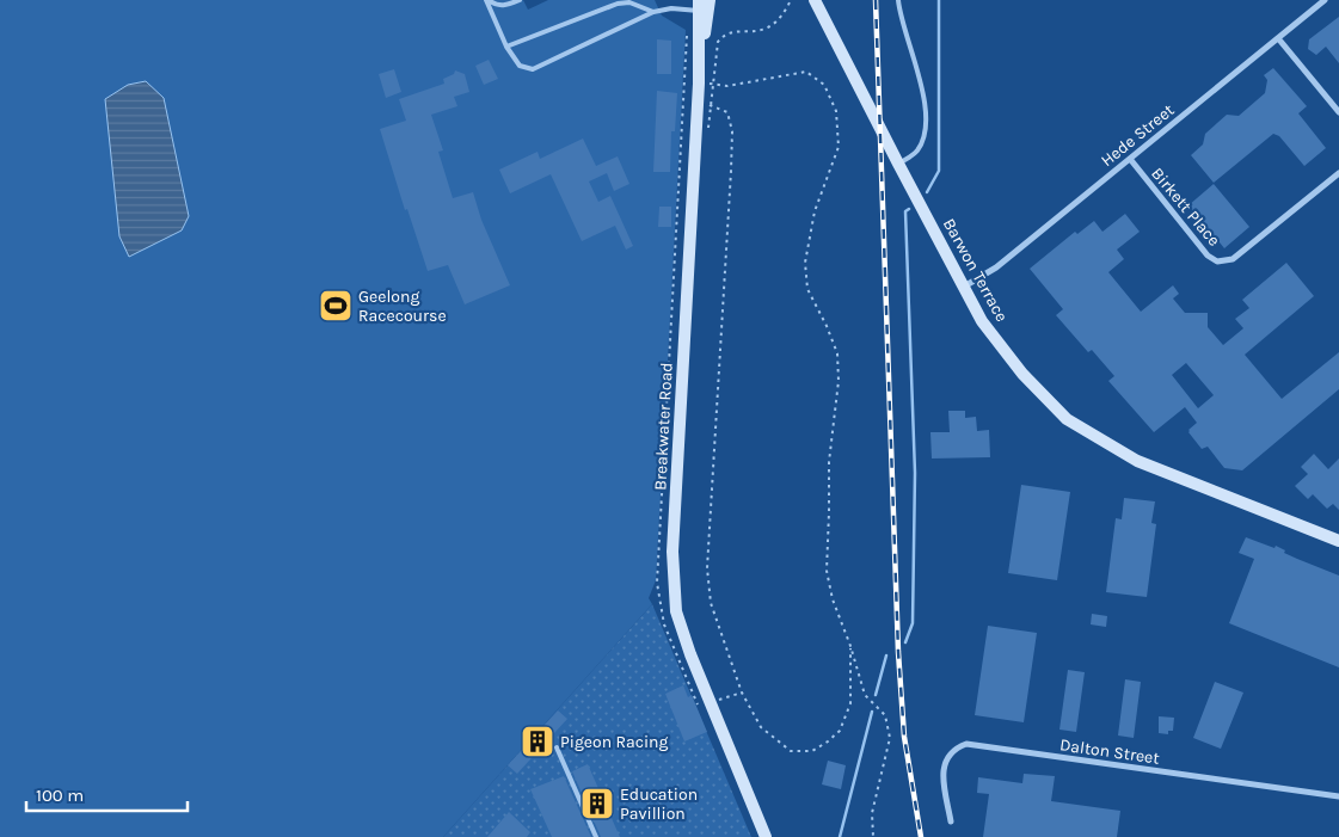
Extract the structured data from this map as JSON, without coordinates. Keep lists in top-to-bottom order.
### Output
{
  "streets": {
    "street": [
      "Hede Street",
      "Birkett Place",
      "Barwon Terrace",
      "Breakwater Road",
      "Dalton Street"
    ]
  },
  "crossings": [
    ["Hede Street", "Birkett Place"],
    ["Hede Street", "Barwon Terrace"]
  ],
  "places": {
    "sports": ["Geelong Racecourse"],
    "building": ["Pigeon Racing", "Education Pavillion"]
  },
  "scale_bar": "100 m"
}
